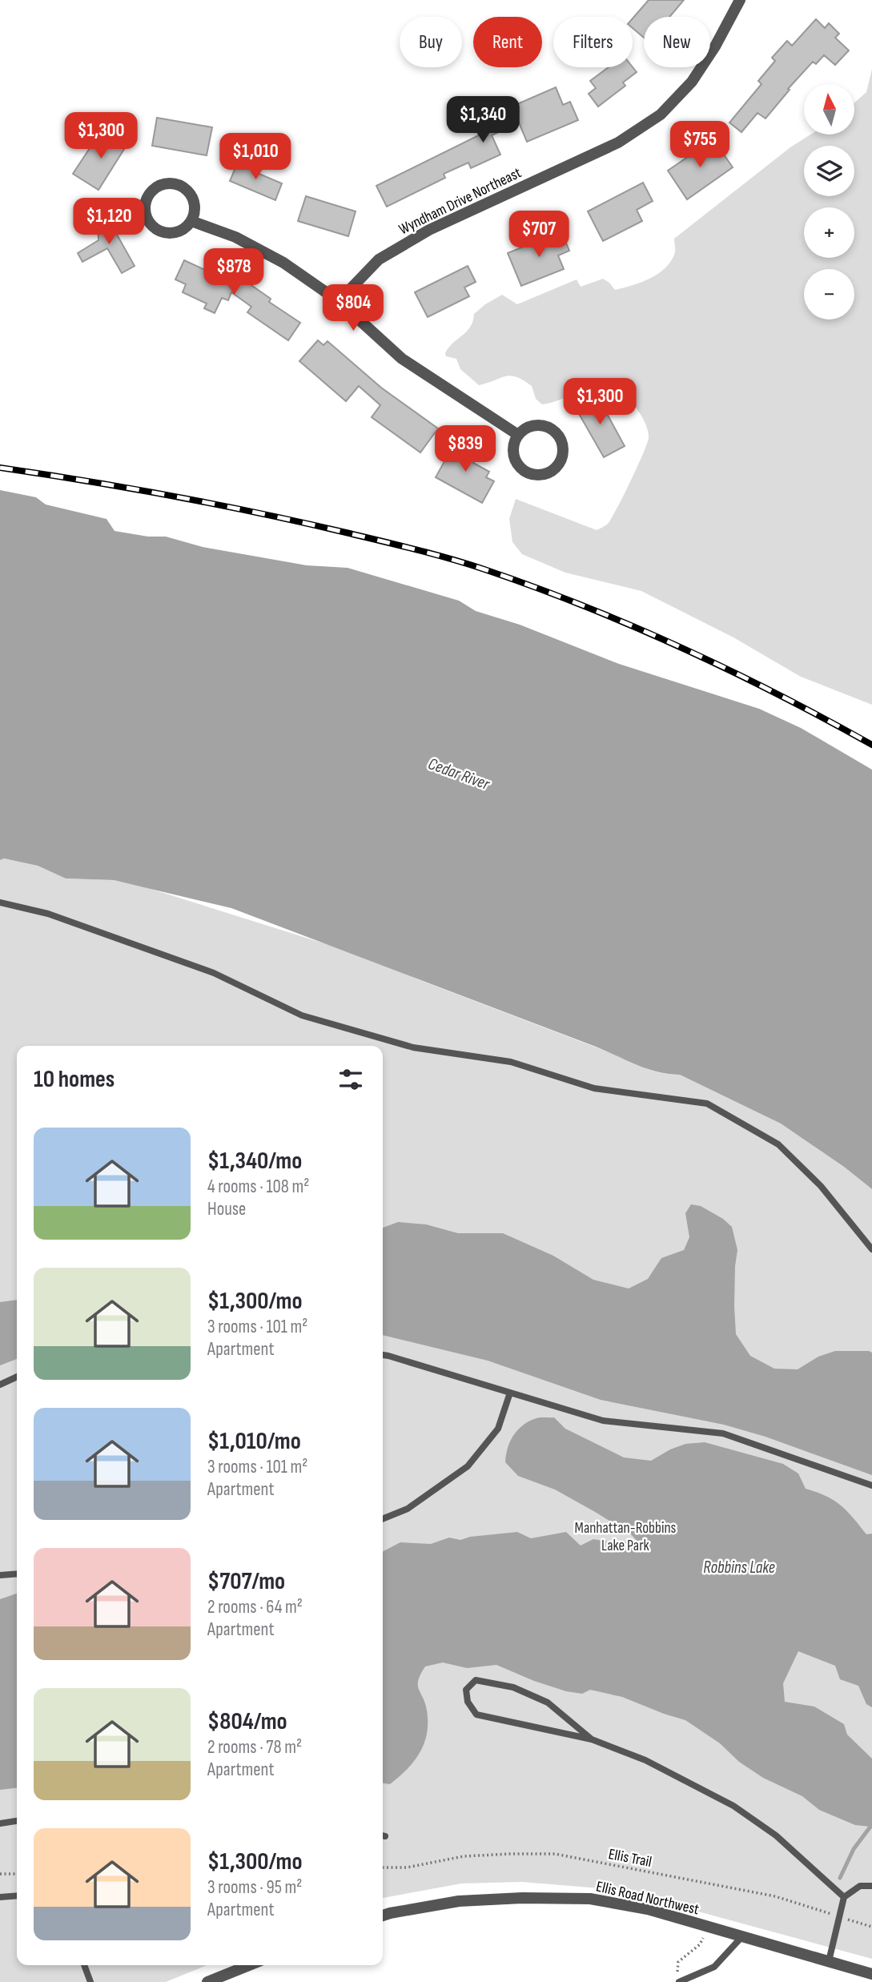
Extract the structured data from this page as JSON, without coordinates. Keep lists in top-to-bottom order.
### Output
{
  "streets": {
    "street": ["Wyndham Drive Northeast", "Ellis Road Northwest"],
    "path": ["Ellis Trail"]
  },
  "water": ["Cedar River", "Robbins Lake"],
  "parks": ["Manhattan-Robbins Lake Park"],
  "north": "top",
  "page": {
    "chip": [
      "Buy",
      "Rent",
      "Filters",
      "New"
    ],
    "map_buttons": ["+", "−"],
    "price": [
      "$1,340",
      "$1,300",
      "$755",
      "$1,010",
      "$1,120",
      "$707",
      "$878",
      "$804",
      "$1,300",
      "$839"
    ],
    "heading": "10 homes",
    "list": [
      {
        "name": "$1,340/mo",
        "note": "4 rooms · 108 m² · House"
      },
      {
        "name": "$1,300/mo",
        "note": "3 rooms · 101 m² · Apartment"
      },
      {
        "name": "$1,010/mo",
        "note": "3 rooms · 101 m² · Apartment"
      },
      {
        "name": "$707/mo",
        "note": "2 rooms · 64 m² · Apartment"
      },
      {
        "name": "$804/mo",
        "note": "2 rooms · 78 m² · Apartment"
      },
      {
        "name": "$1,300/mo",
        "note": "3 rooms · 95 m² · Apartment"
      }
    ]
  }
}
